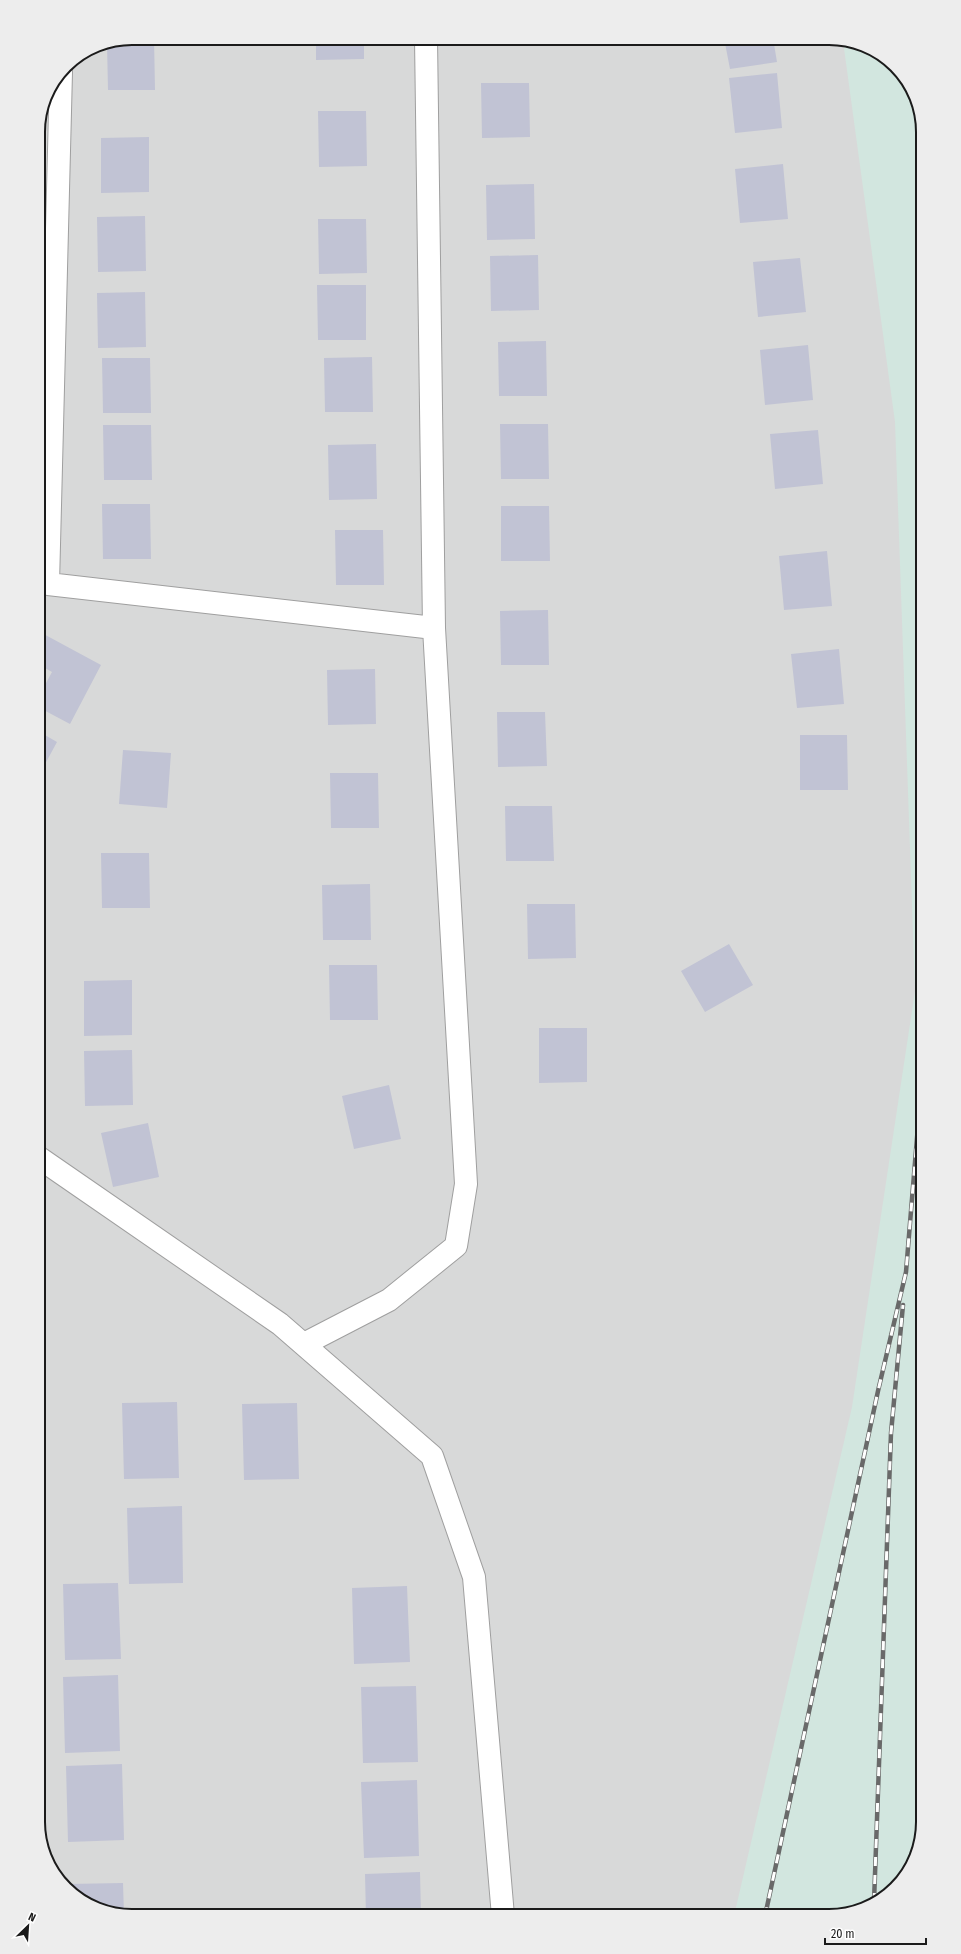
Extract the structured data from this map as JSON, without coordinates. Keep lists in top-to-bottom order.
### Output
{
  "scale_bar": "20 m",
  "north": "top right"
}
